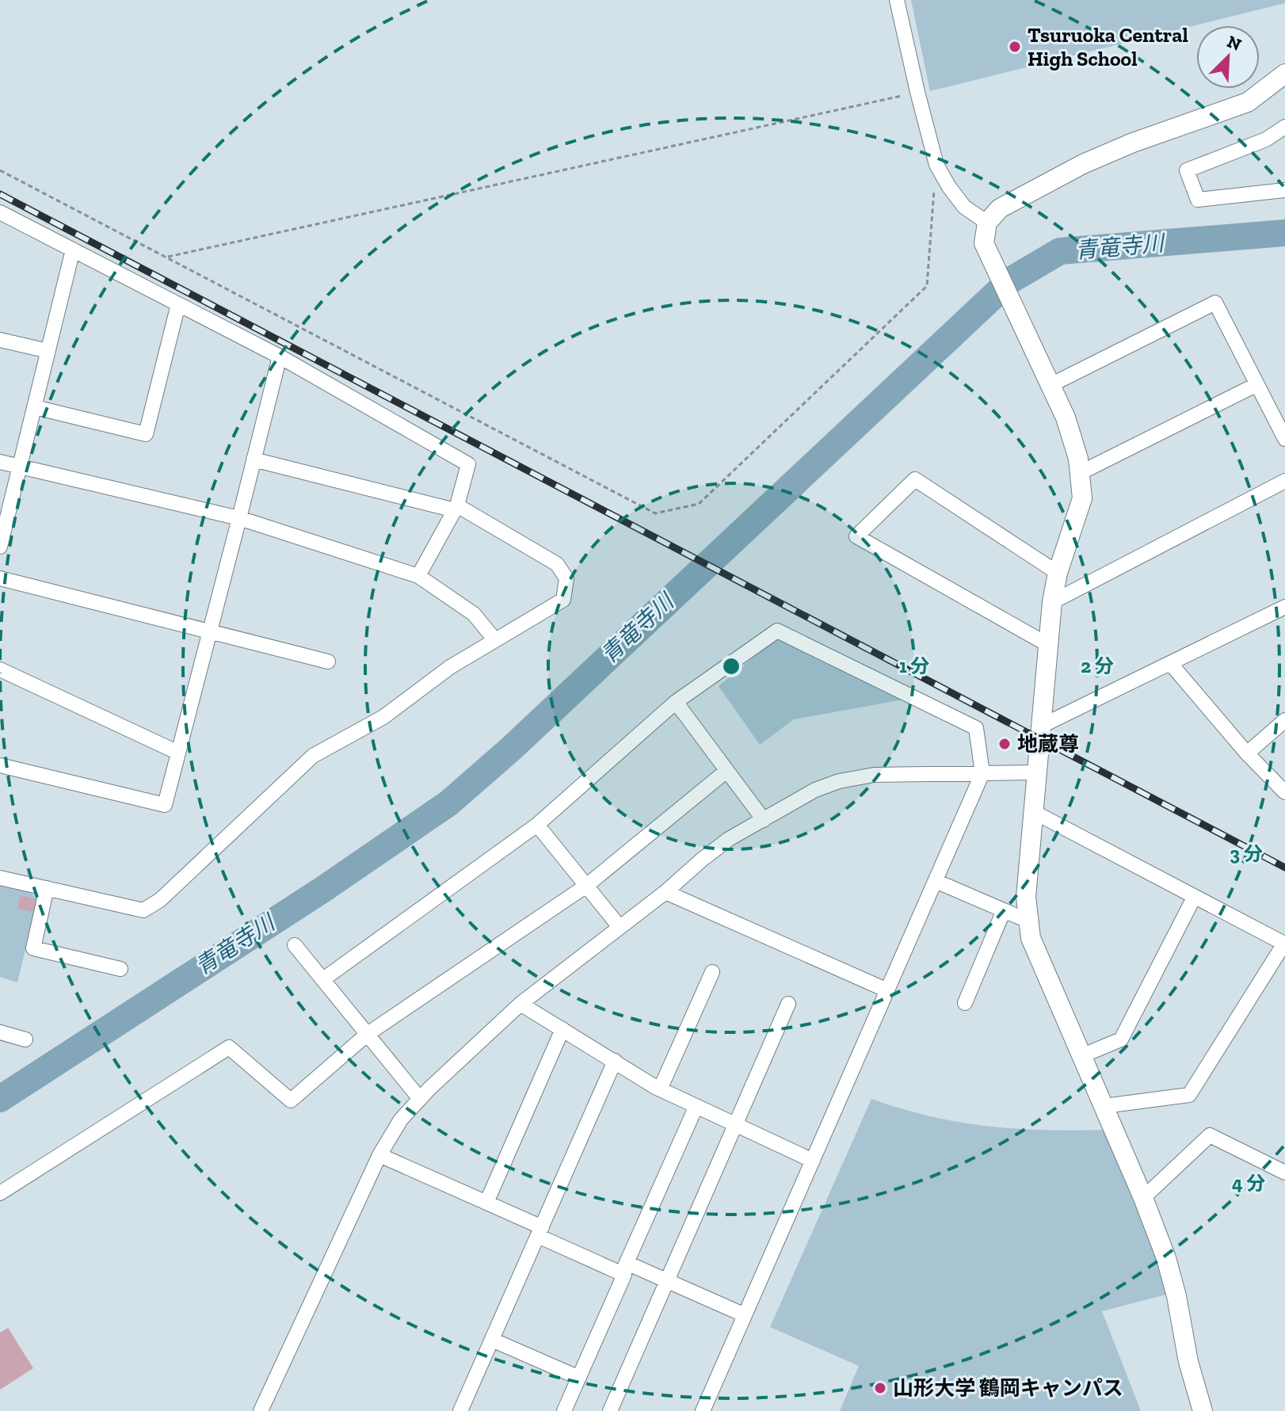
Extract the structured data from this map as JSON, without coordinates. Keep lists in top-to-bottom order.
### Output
{
  "water": ["青竜寺川"],
  "places": ["Tsuruoka Central High School", "地蔵尊", "山形大学 鶴岡キャンパス"],
  "north": "top right",
  "rings": [
    "1 分",
    "2 分",
    "3 分",
    "4 分"
  ]
}
